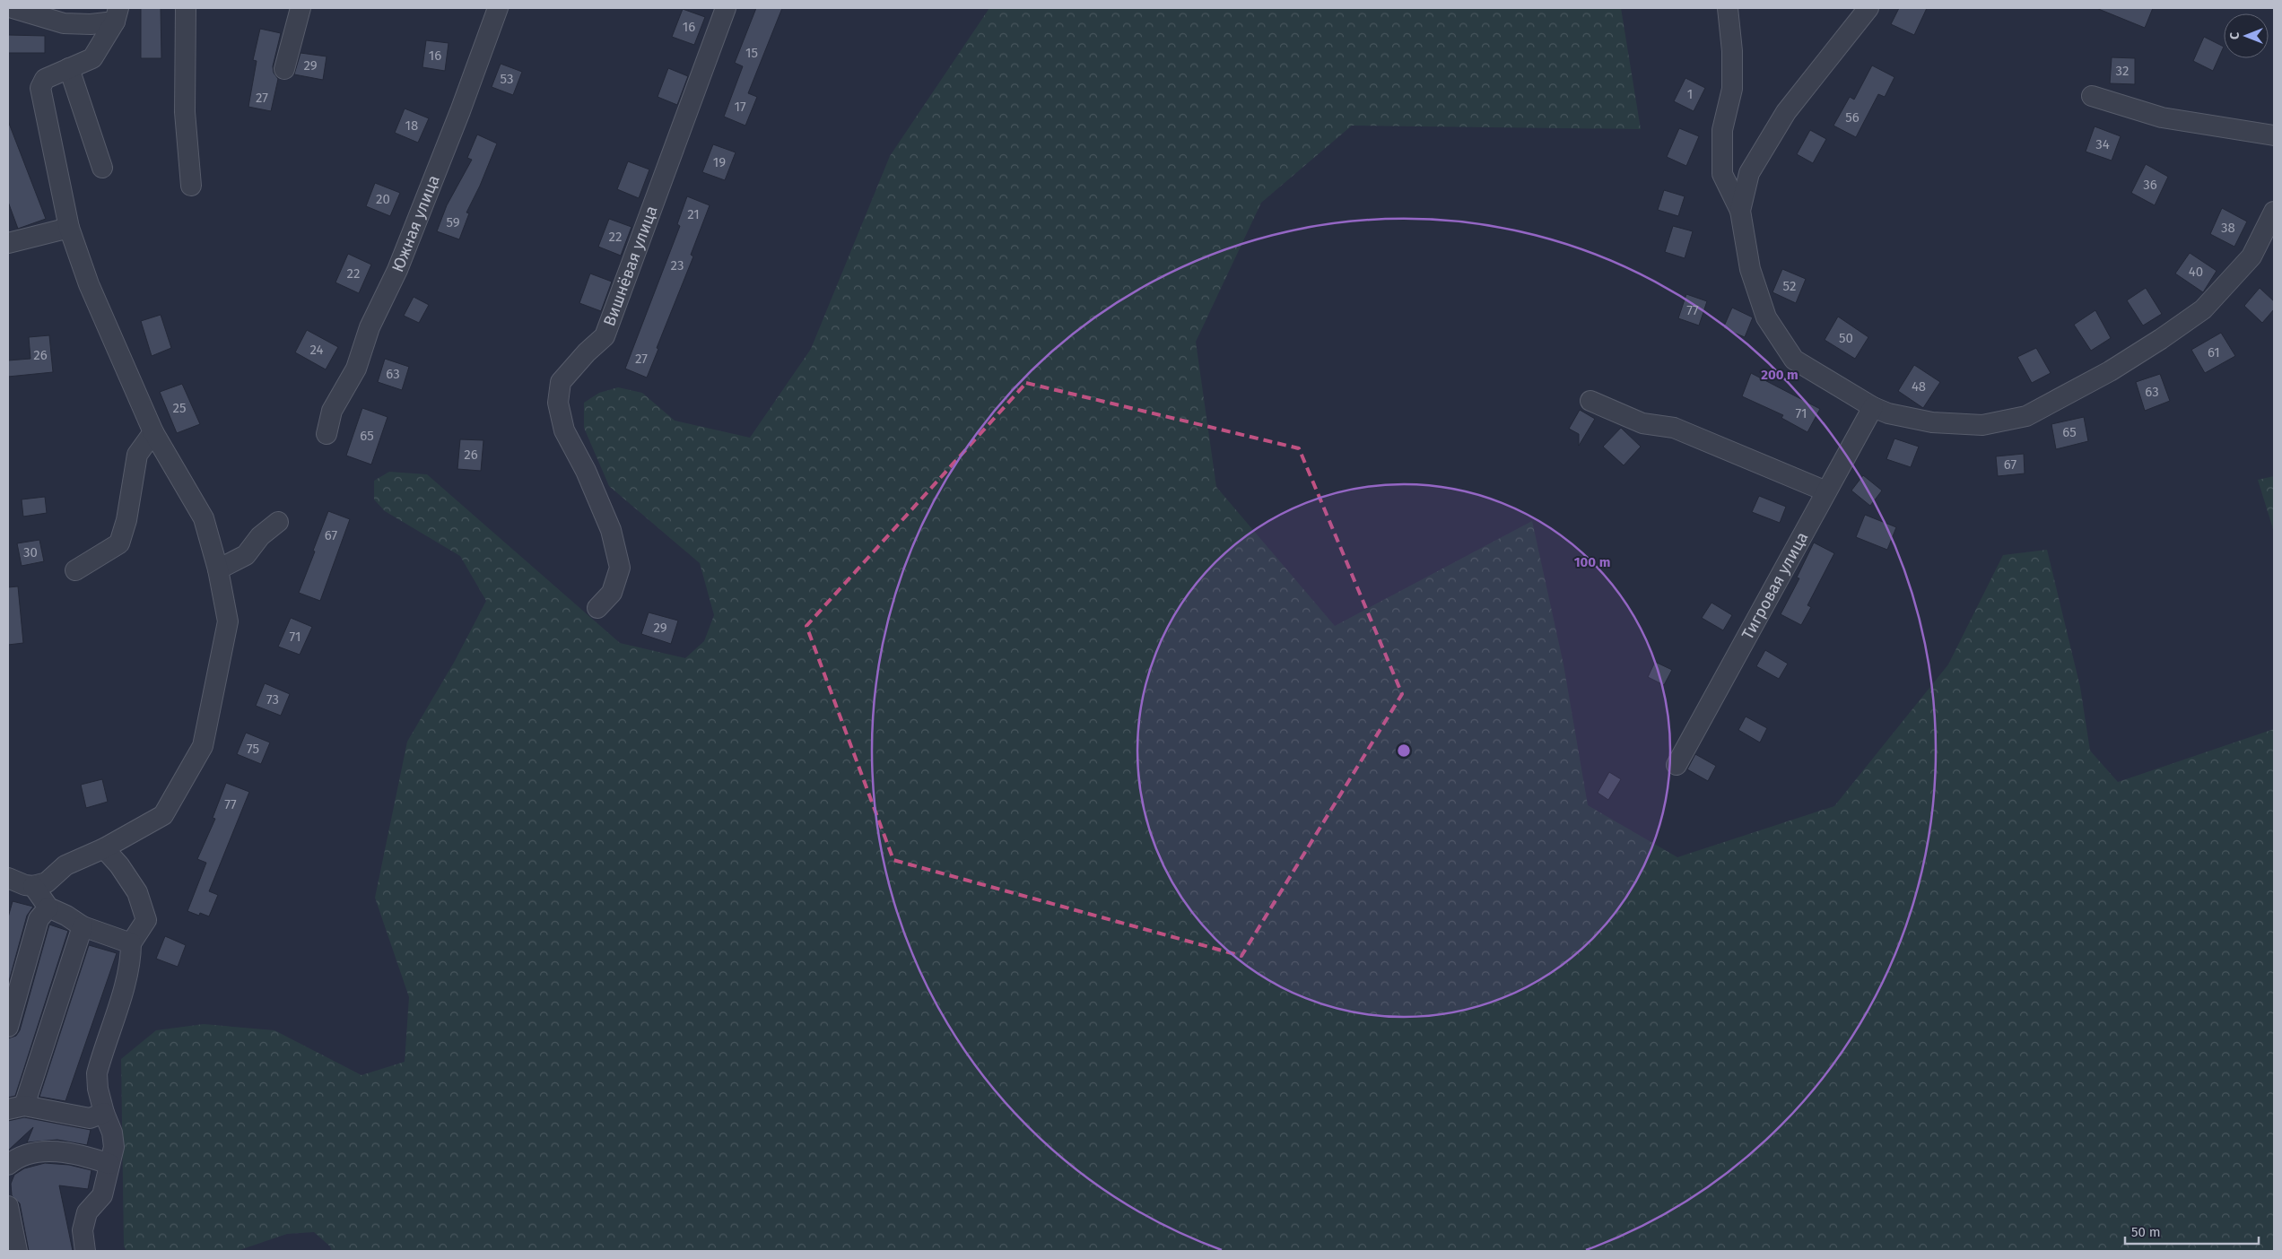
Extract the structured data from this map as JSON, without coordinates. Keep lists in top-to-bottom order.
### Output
{
  "streets": {
    "street": ["Южная улица", "Вишнёвая улица", "Тигровая улица"]
  },
  "house_numbers": [
    "16",
    "15",
    "16",
    "29",
    "32",
    "53",
    "1",
    "27",
    "17",
    "56",
    "18",
    "34",
    "19",
    "36",
    "20",
    "21",
    "59",
    "38",
    "22",
    "23",
    "40",
    "22",
    "52",
    "77",
    "50",
    "24",
    "61",
    "26",
    "27",
    "63",
    "48",
    "63",
    "25",
    "71",
    "65",
    "65",
    "26",
    "67",
    "67",
    "30",
    "29",
    "71",
    "73",
    "75",
    "77"
  ],
  "scale_bar": "50 m",
  "north": "left",
  "rings": ["200 m", "100 m"]
}
